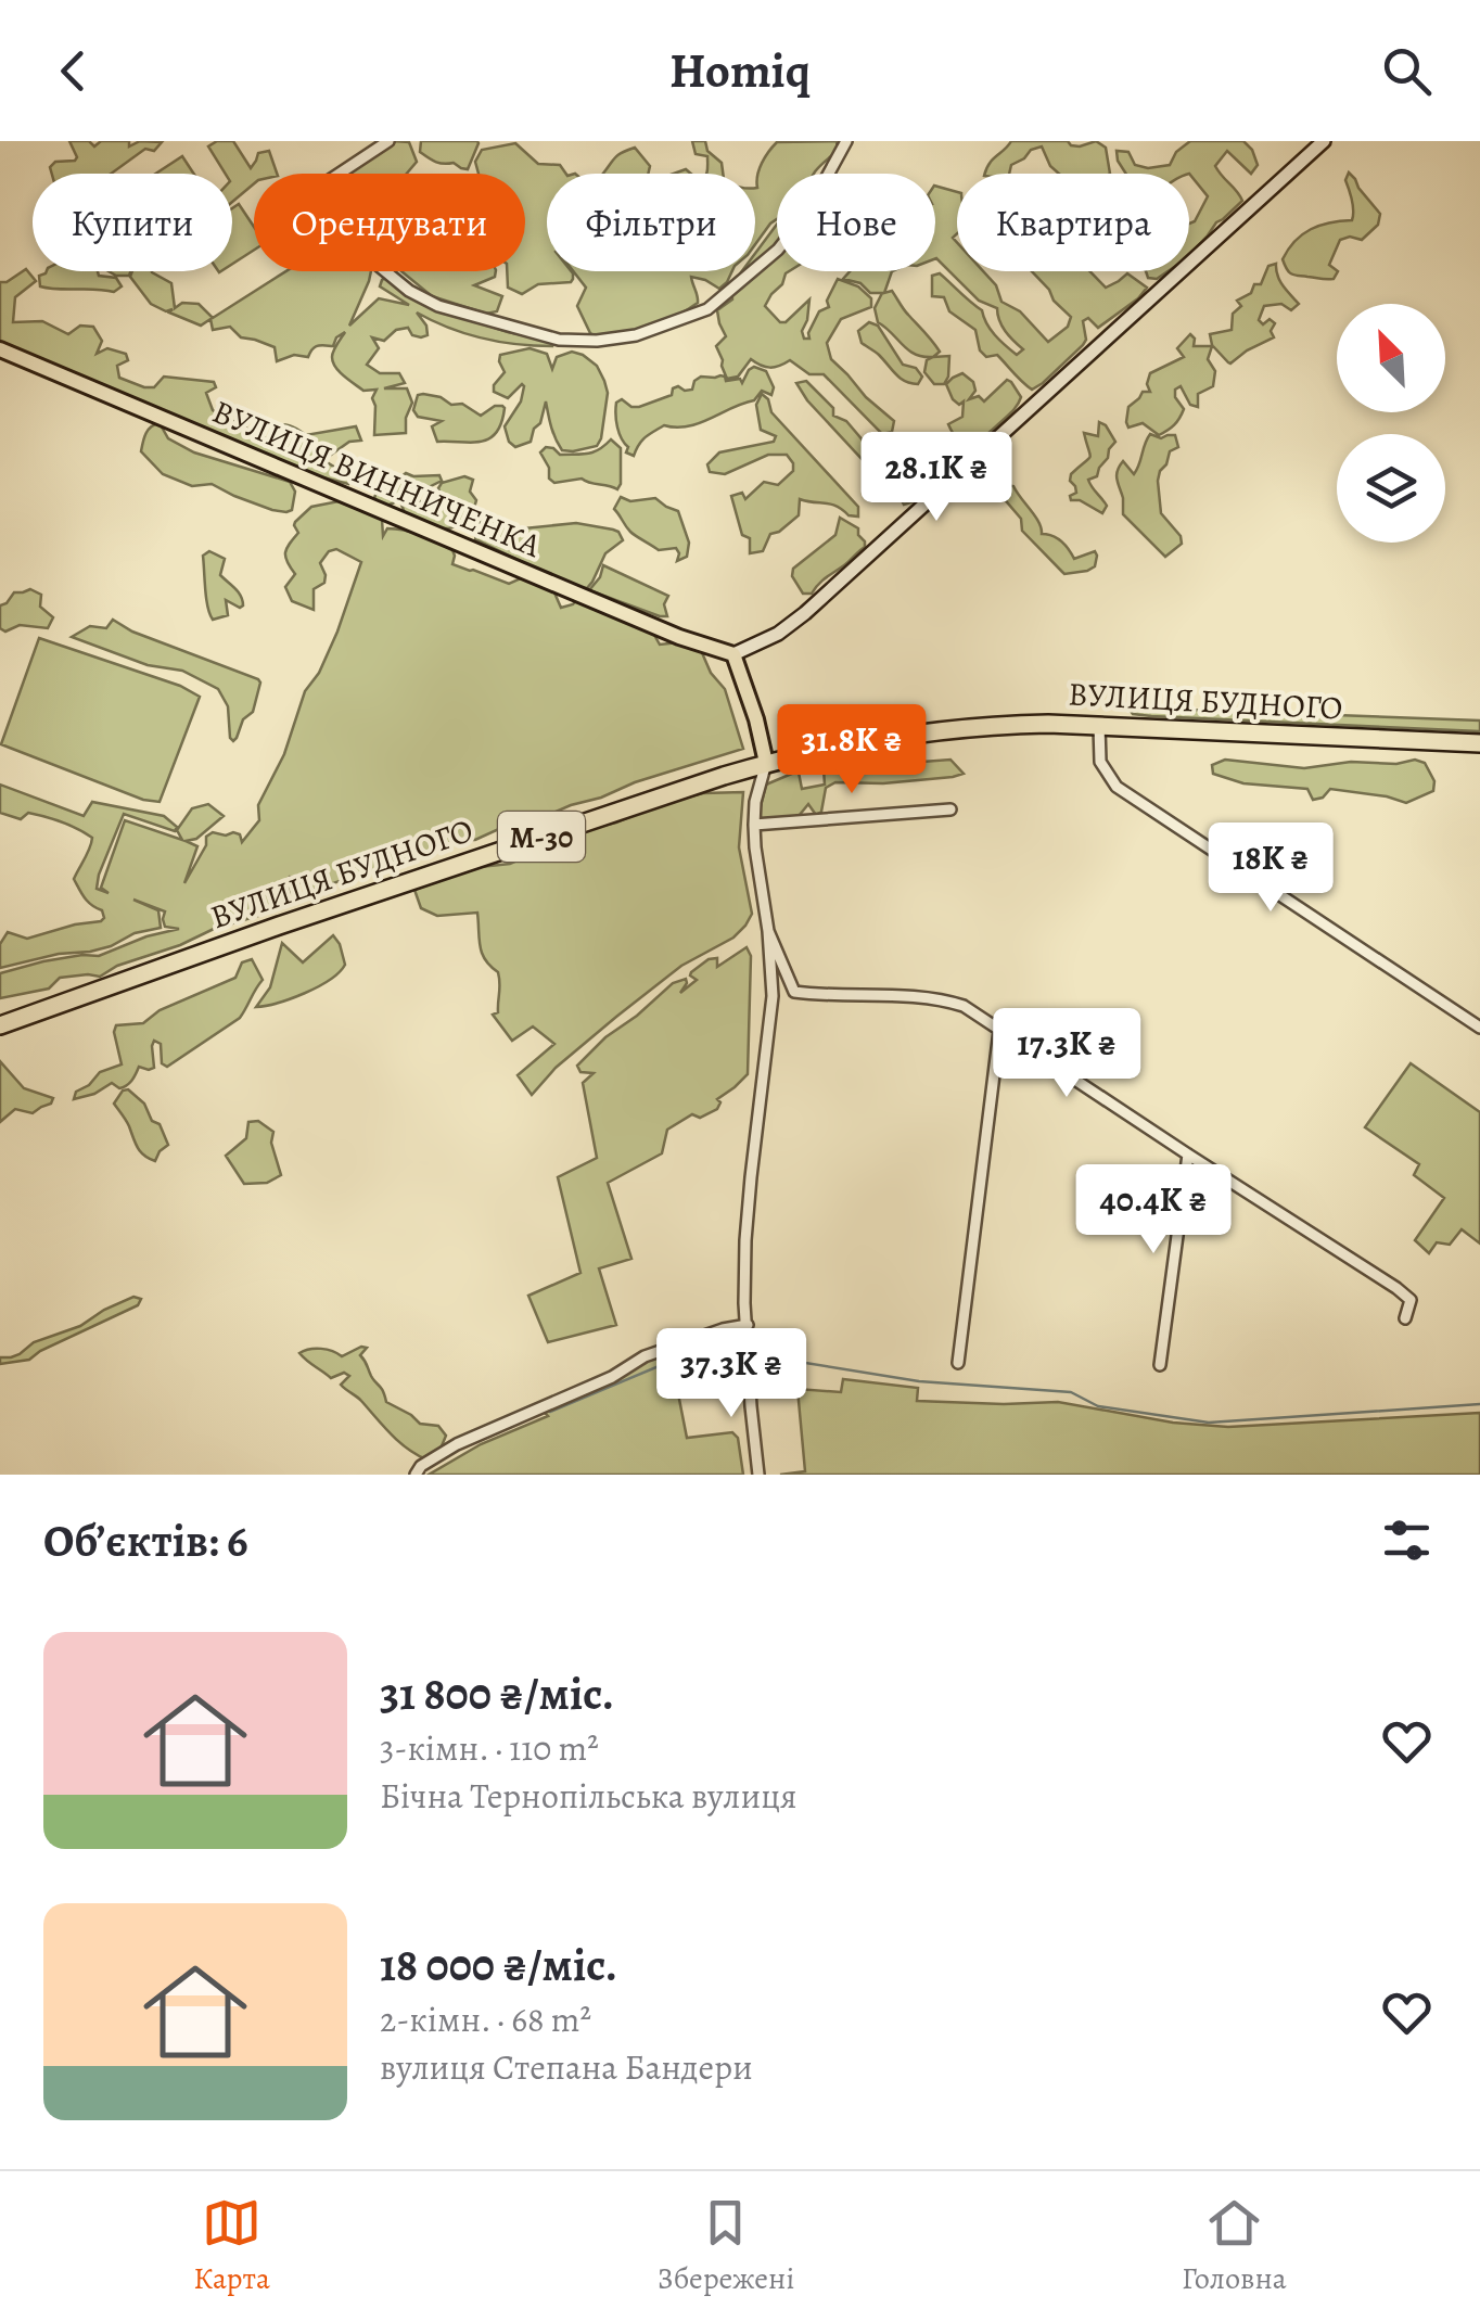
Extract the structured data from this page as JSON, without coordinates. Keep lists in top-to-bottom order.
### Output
{
  "streets": {
    "highway": ["ВУЛИЦЯ БУДНОГО", "М-30"],
    "main road": ["ВУЛИЦЯ ВИННИЧЕНКА"]
  },
  "north": "top left",
  "page": {
    "header": "Homiq",
    "chip": [
      "Купити",
      "Орендувати",
      "Фільтри",
      "Нове",
      "Квартира"
    ],
    "price": [
      "28.1K ₴",
      "31.8K ₴",
      "18K ₴",
      "17.3K ₴",
      "40.4K ₴",
      "37.3K ₴"
    ],
    "heading": "Об’єктів: 6",
    "list": [
      {
        "name": "31 800 ₴/міс.",
        "note": "3-кімн. · 110 m² · Бічна Тернопільська вулиця"
      },
      {
        "name": "18 000 ₴/міс.",
        "note": "2-кімн. · 68 m² · вулиця Степана Бандери"
      }
    ],
    "tabs": ["Карта", "Збережені", "Головна"]
  }
}
